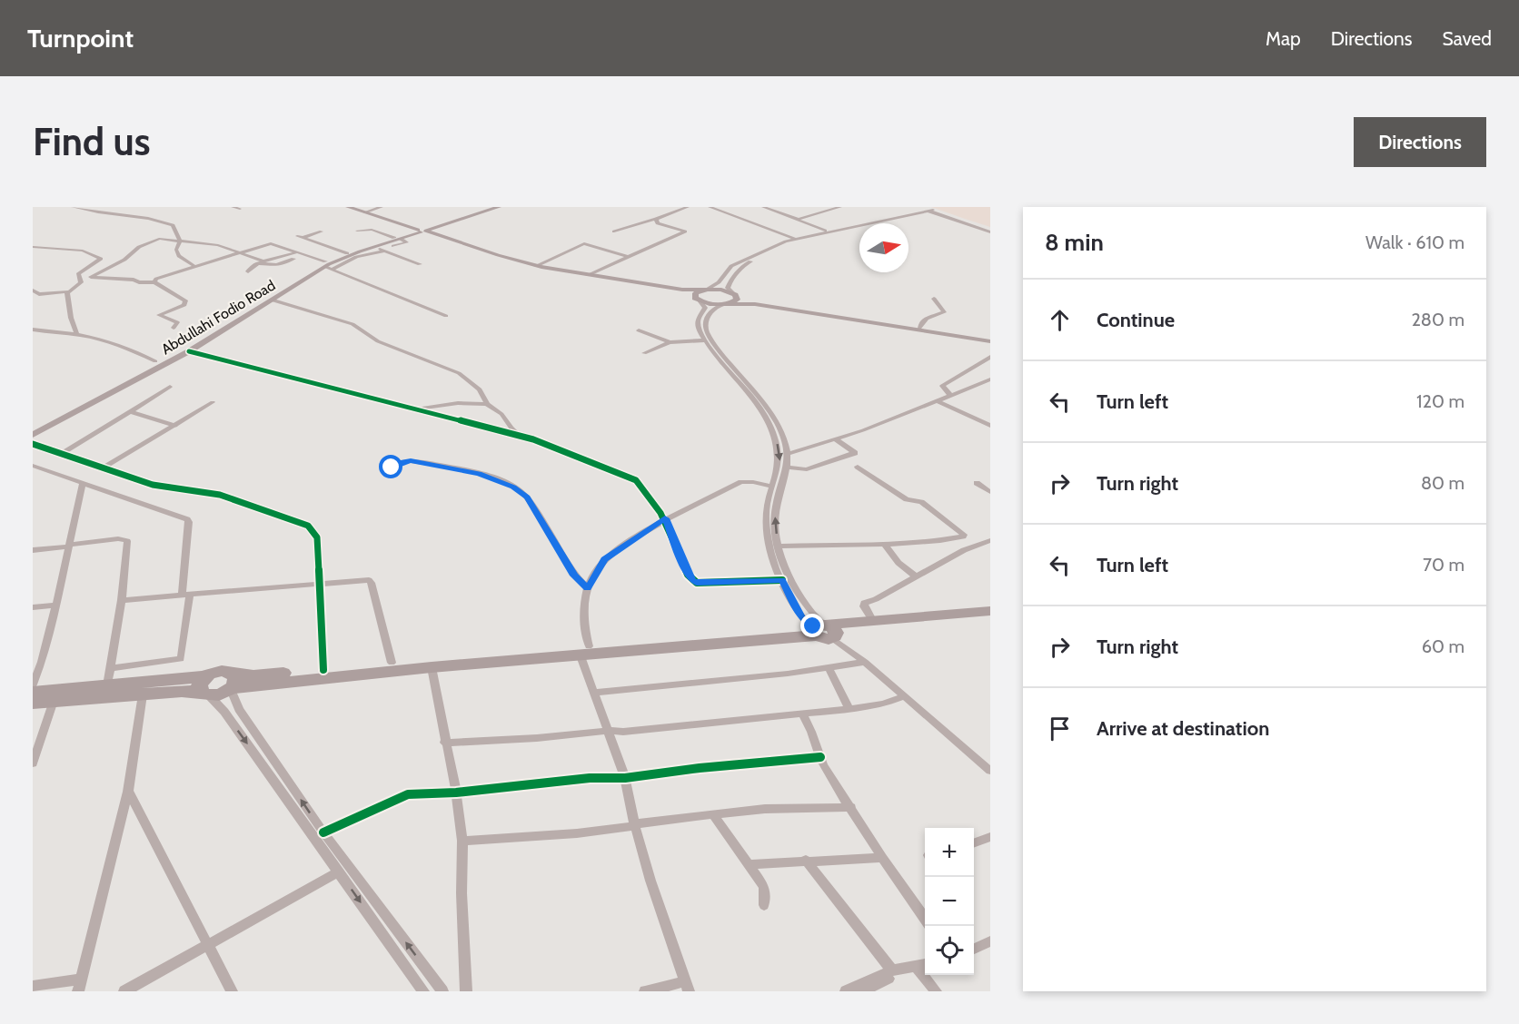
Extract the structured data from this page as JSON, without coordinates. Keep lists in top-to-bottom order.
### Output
{
  "streets": {
    "main road": ["Abdullahi Fodio Road"]
  },
  "north": "right",
  "page": {
    "header": "Turnpoint",
    "nav": ["Map", "Directions", "Saved"],
    "buttons": "Directions",
    "title": "Find us",
    "heading": ["8 min", "Walk · 610 m"],
    "list": [
      ["Continue", "280 m"],
      ["Turn left", "120 m"],
      ["Turn right", "80 m"],
      ["Turn left", "70 m"],
      ["Turn right", "60 m"],
      "Arrive at destination"
    ],
    "map_buttons": ["+", "−"]
  }
}
